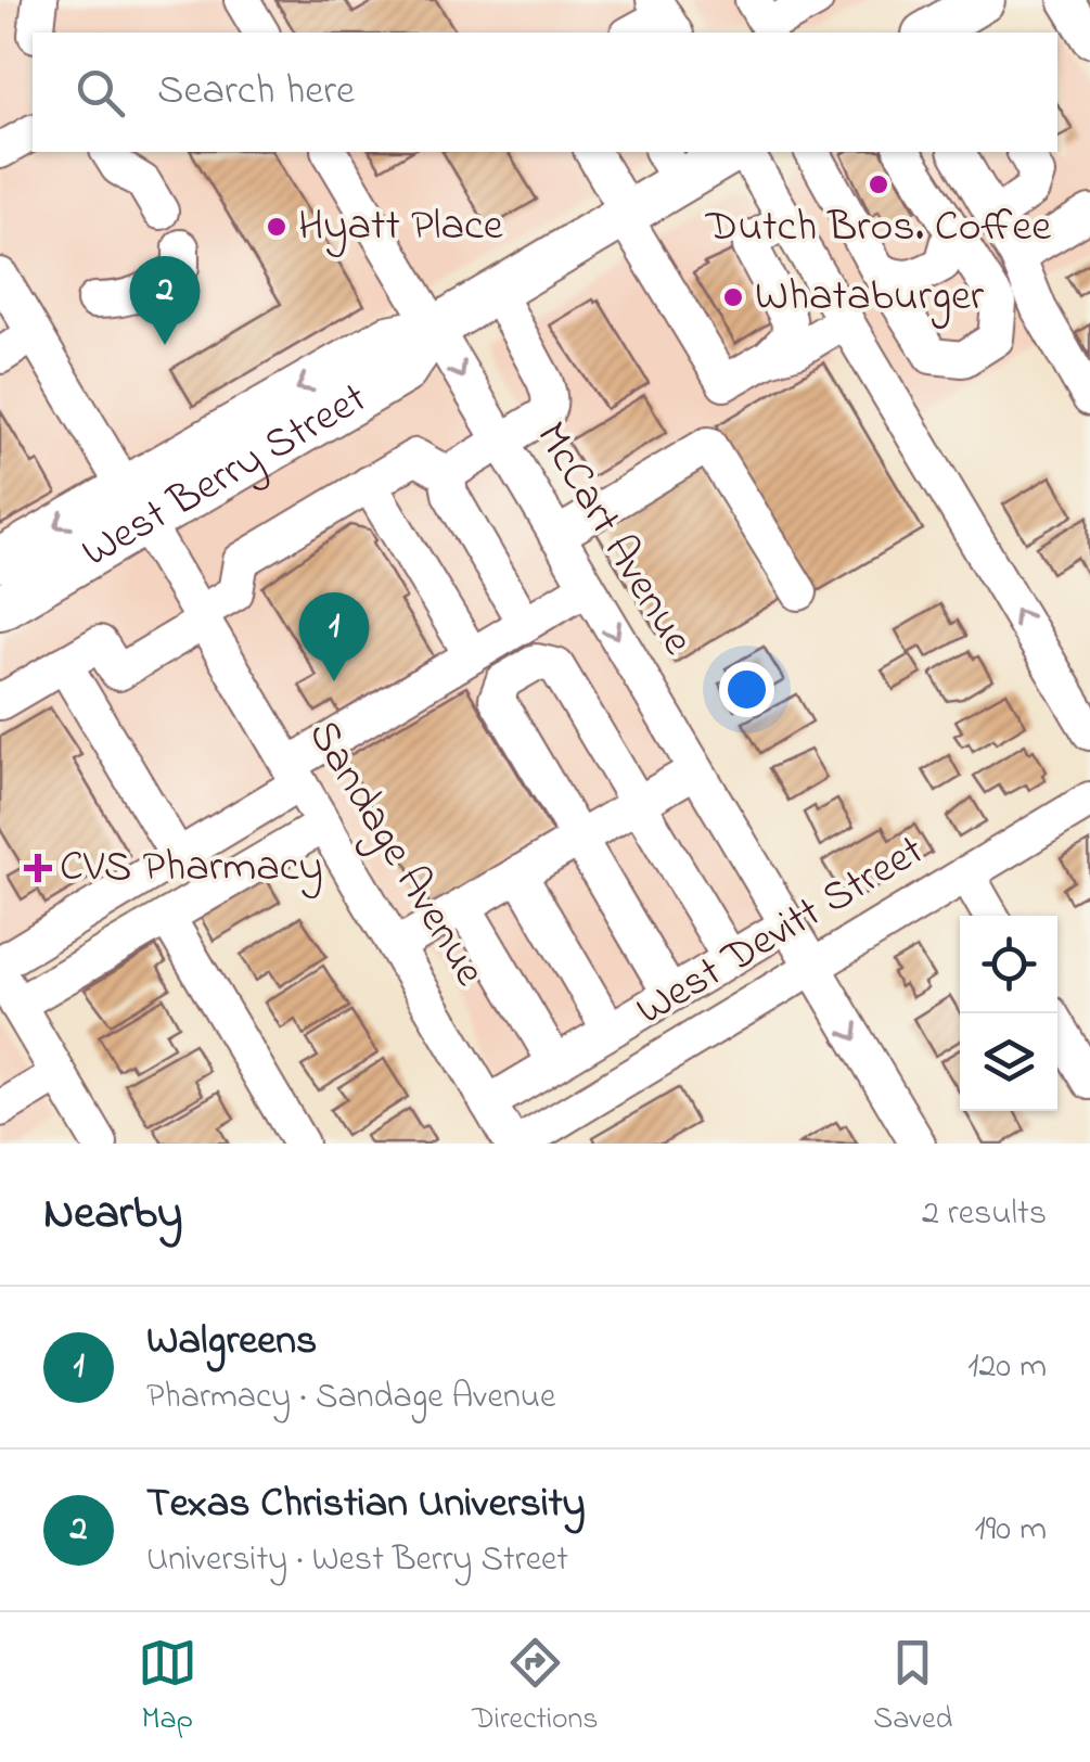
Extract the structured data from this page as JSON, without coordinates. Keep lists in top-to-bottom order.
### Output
{
  "streets": {
    "main road": ["West Berry Street"],
    "street": ["McCart Avenue", "Sandage Avenue", "West Devitt Street"]
  },
  "crossings": [
    ["West Berry Street", "McCart Avenue"],
    ["West Berry Street", "Sandage Avenue"],
    ["McCart Avenue", "West Devitt Street"],
    ["Sandage Avenue", "West Devitt Street"]
  ],
  "one_way": ["McCart Avenue"],
  "places": {
    "other": ["Dutch Bros. Coffee", "Hyatt Place", "Whataburger"],
    "health": ["CVS Pharmacy"]
  },
  "page": {
    "search": "Search here",
    "pins": ["2", "1"],
    "heading": ["Nearby", "2 results"],
    "list": [
      {
        "mark": "1",
        "name": "Walgreens",
        "note": "Pharmacy · Sandage Avenue",
        "value": "120 m"
      },
      {
        "mark": "2",
        "name": "Texas Christian University",
        "note": "University · West Berry Street",
        "value": "190 m"
      }
    ],
    "nav": ["Map", "Directions", "Saved"]
  }
}
